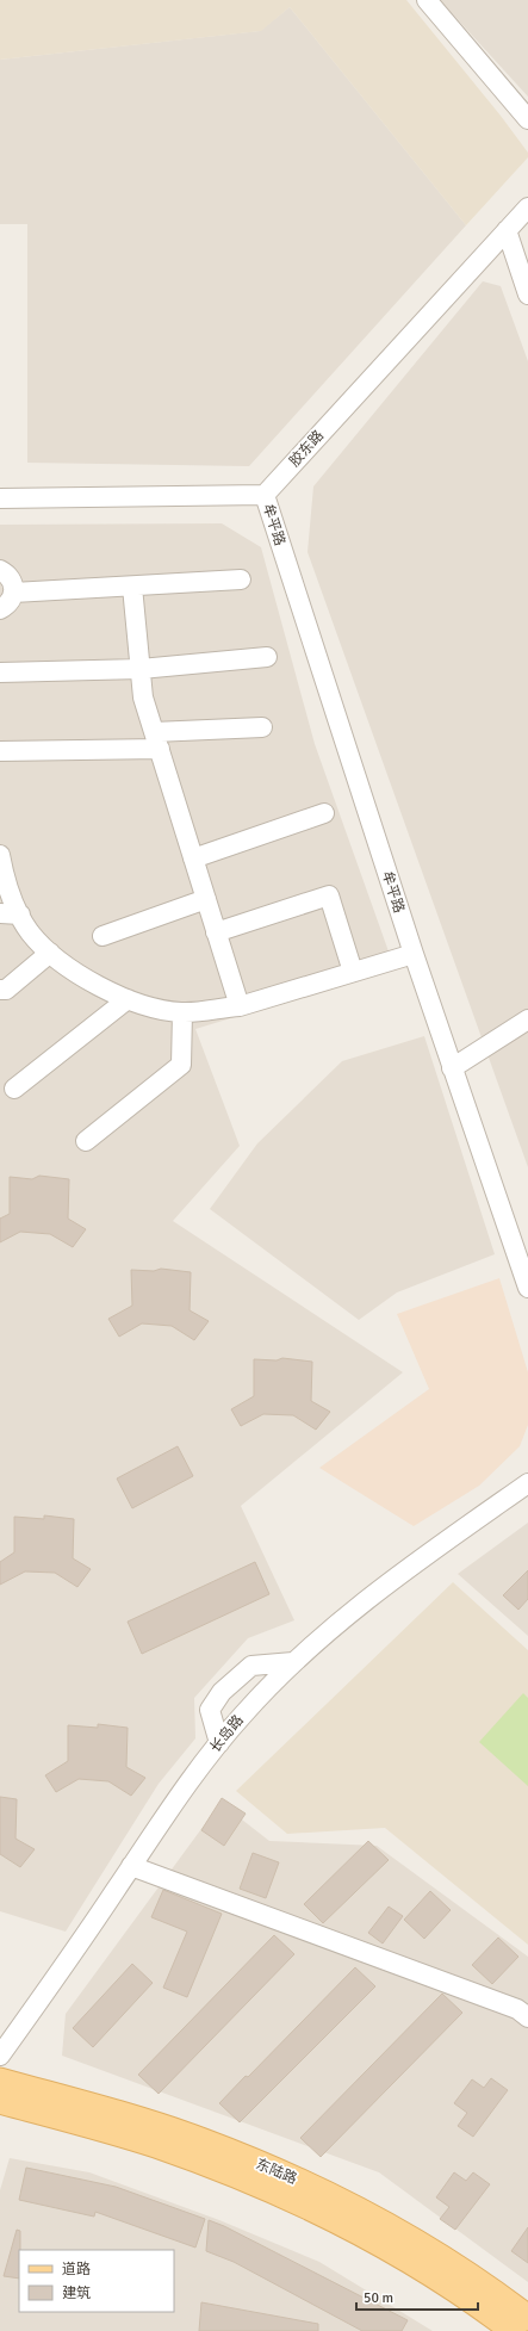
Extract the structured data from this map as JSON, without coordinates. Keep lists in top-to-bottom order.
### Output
{
  "streets": {
    "main road": ["东陆路"],
    "street": ["胶东路", "牟平路", "长岛路"]
  },
  "crossings": [
    ["胶东路", "牟平路"]
  ],
  "legend": ["道路", "建筑"],
  "scale_bar": "50 m"
}
